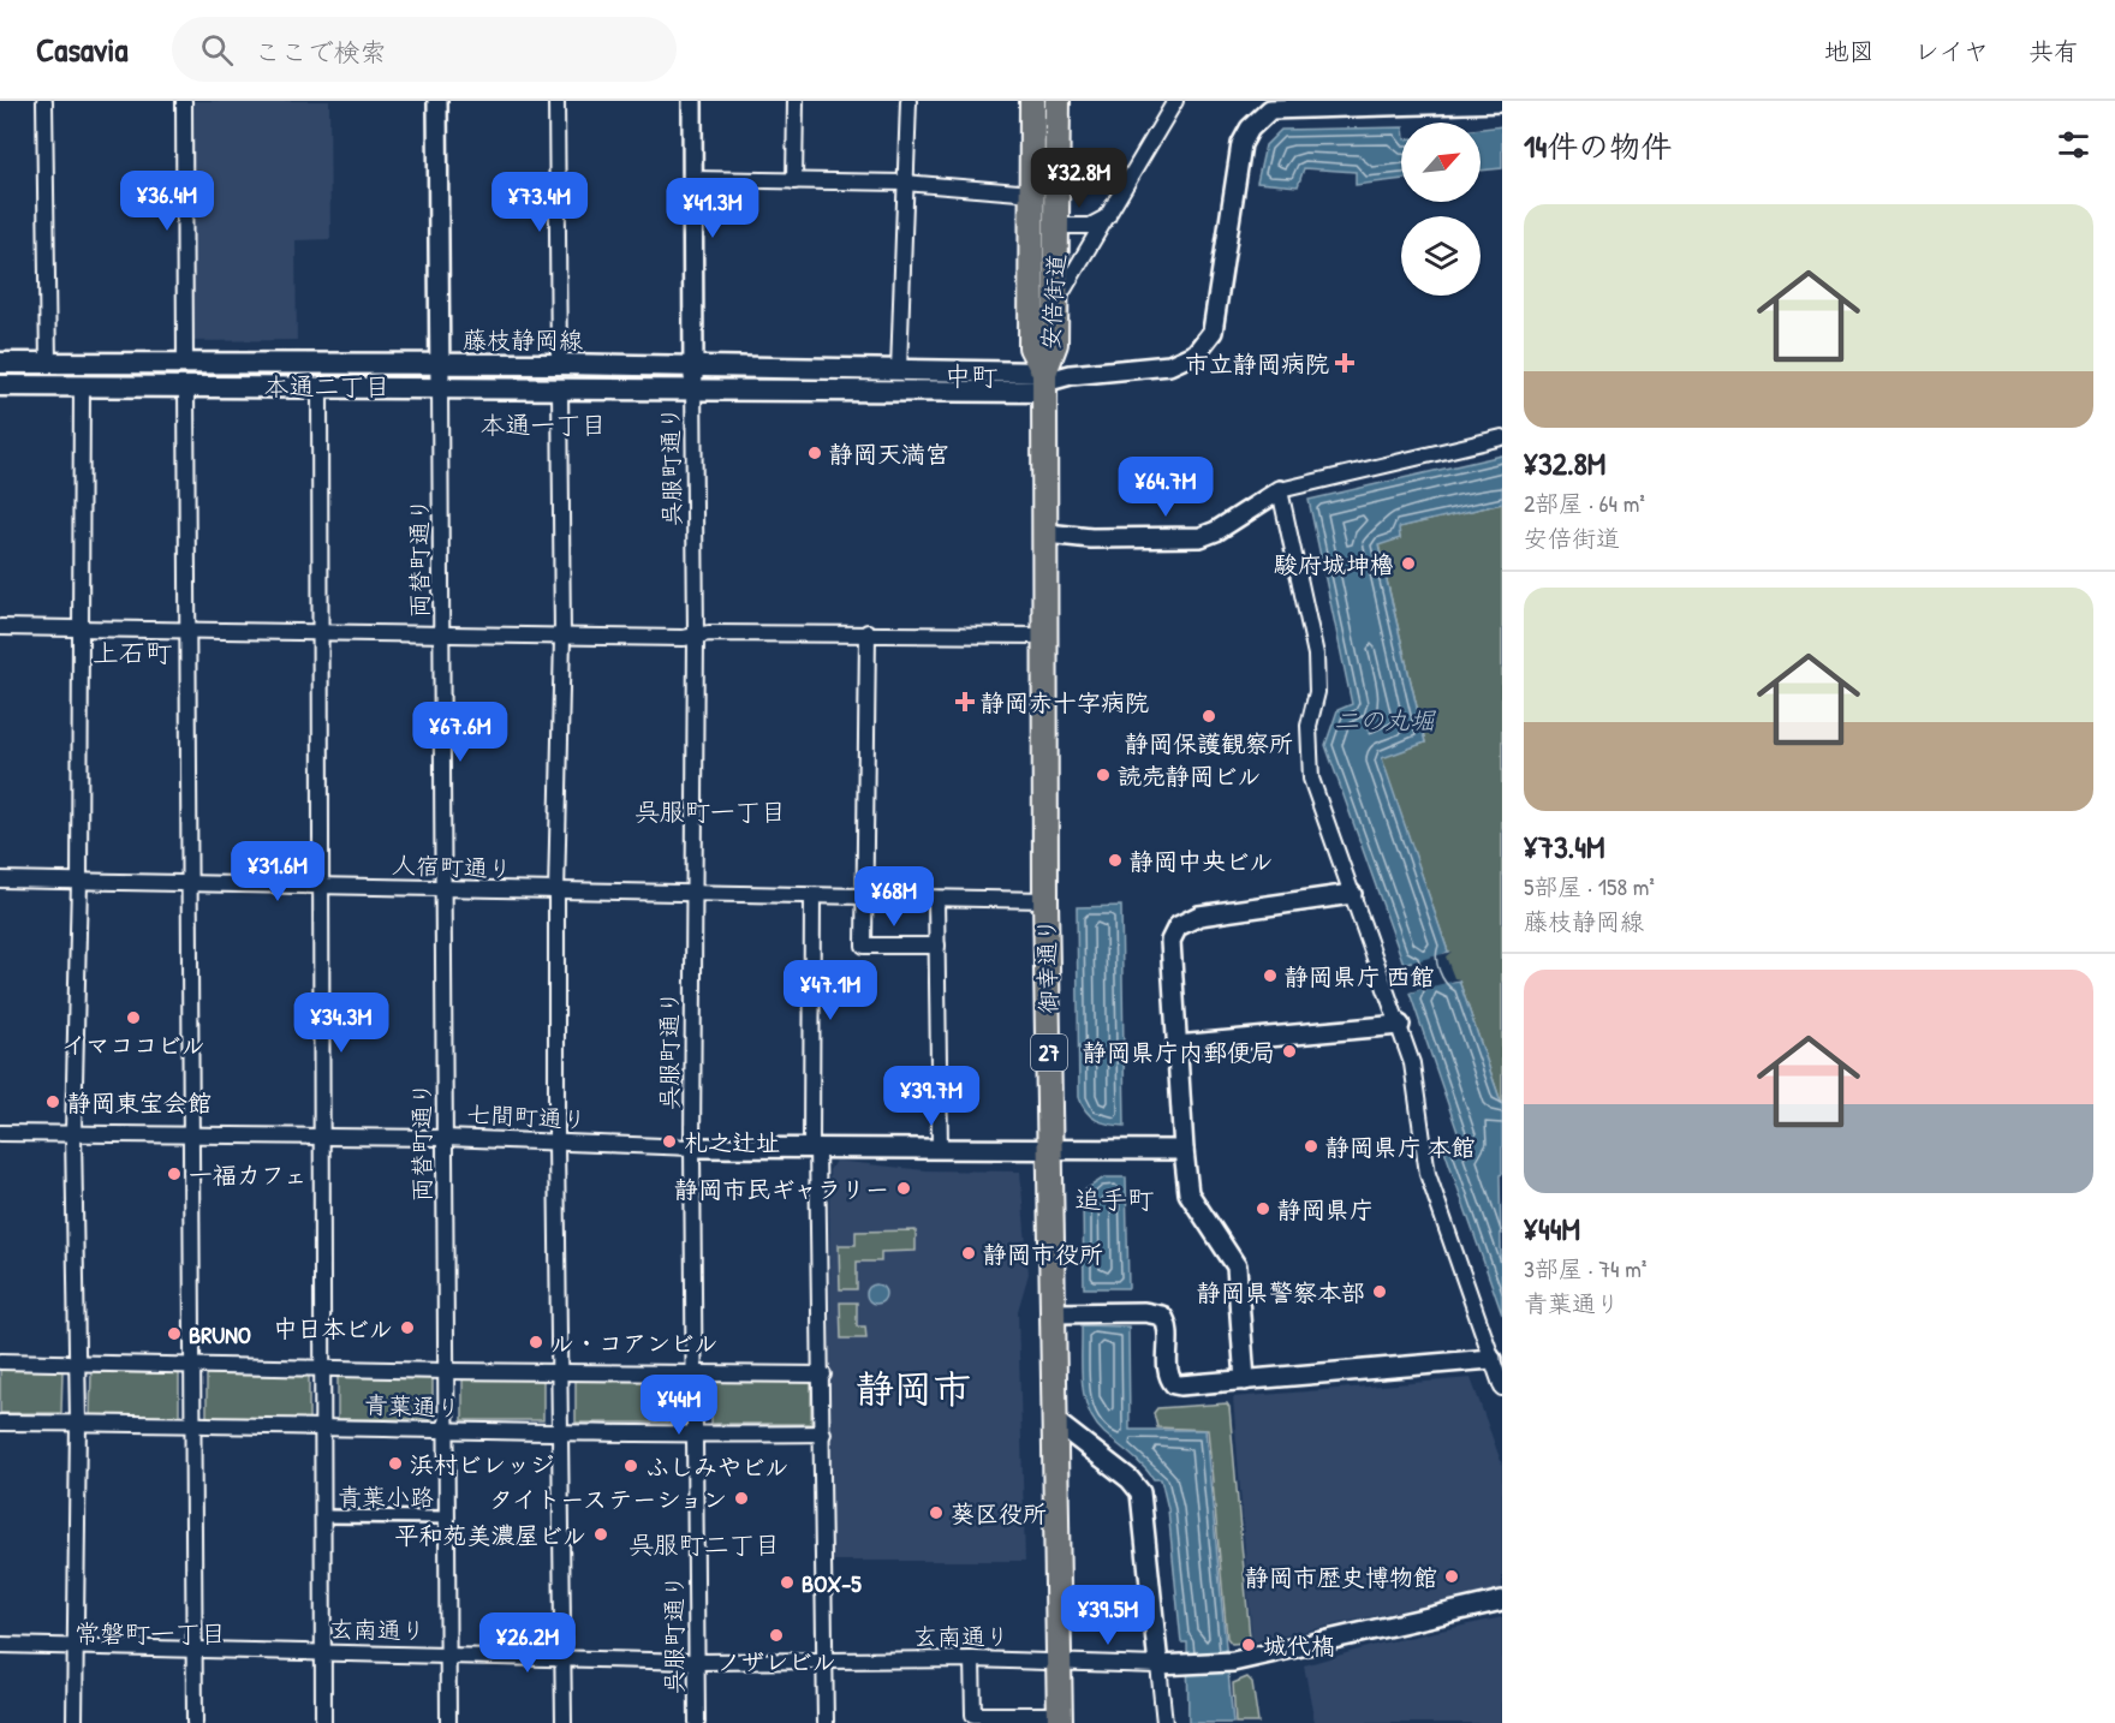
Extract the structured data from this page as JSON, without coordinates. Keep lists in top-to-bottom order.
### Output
{
  "streets": {
    "main road": [
      "安倍街道",
      "藤枝静岡線",
      "御幸通り",
      "27"
    ],
    "street": [
      "呉服町通り",
      "両替町通り",
      "人宿町通り",
      "七間町通り",
      "青葉通り",
      "青葉小路",
      "玄南通り"
    ]
  },
  "crossings": [
    ["安倍街道", "藤枝静岡線"],
    ["安倍街道", "御幸通り"],
    ["藤枝静岡線", "呉服町通り"],
    ["藤枝静岡線", "両替町通り"],
    ["藤枝静岡線", "御幸通り"],
    ["呉服町通り", "人宿町通り"],
    ["呉服町通り", "七間町通り"],
    ["呉服町通り", "青葉通り"],
    ["呉服町通り", "玄南通り"],
    ["両替町通り", "人宿町通り"],
    ["両替町通り", "七間町通り"],
    ["両替町通り", "青葉通り"],
    ["両替町通り", "青葉小路"],
    ["両替町通り", "玄南通り"],
    ["人宿町通り", "御幸通り"],
    ["御幸通り", "七間町通り"],
    ["御幸通り", "玄南通り"]
  ],
  "districts": [
    "中町",
    "本通二丁目",
    "本通一丁目",
    "上石町",
    "呉服町一丁目",
    "追手町",
    "静岡市",
    "呉服町二丁目",
    "常磐町一丁目"
  ],
  "water": ["二の丸堀"],
  "places": {
    "health": ["市立静岡病院", "静岡赤十字病院"],
    "other": [
      "静岡天満宮",
      "駿府城坤櫓",
      "静岡保護観察所",
      "読売静岡ビル",
      "静岡中央ビル",
      "静岡県庁 西館",
      "イマココビル",
      "静岡県庁内郵便局",
      "静岡東宝会館",
      "札之辻址",
      "静岡県庁 本館",
      "一福カフェ",
      "静岡市民ギャラリー",
      "静岡県庁",
      "静岡市役所",
      "静岡県警察本部",
      "中日本ビル",
      "BRUNO",
      "ル・コアンビル",
      "浜村ビレッジ",
      "ふしみやビル",
      "タイトーステーション",
      "葵区役所",
      "平和苑美濃屋ビル",
      "静岡市歴史博物館",
      "BOX-5",
      "ノザレビル",
      "城代𣘺"
    ]
  },
  "north": "top right",
  "page": {
    "header": "Casavia",
    "search": "ここで検索",
    "nav": ["地図", "レイヤ", "共有"],
    "heading": "14件の物件",
    "price": [
      "¥32.8M",
      "¥36.4M",
      "¥73.4M",
      "¥41.3M",
      "¥64.7M",
      "¥67.6M",
      "¥31.6M",
      "¥68M",
      "¥47.1M",
      "¥34.3M",
      "¥39.7M",
      "¥44M",
      "¥39.5M",
      "¥26.2M"
    ],
    "list": [
      {
        "name": "¥32.8M",
        "note": "2部屋 · 64 m² · 安倍街道"
      },
      {
        "name": "¥73.4M",
        "note": "5部屋 · 158 m² · 藤枝静岡線"
      },
      {
        "name": "¥44M",
        "note": "3部屋 · 74 m² · 青葉通り"
      }
    ]
  }
}
